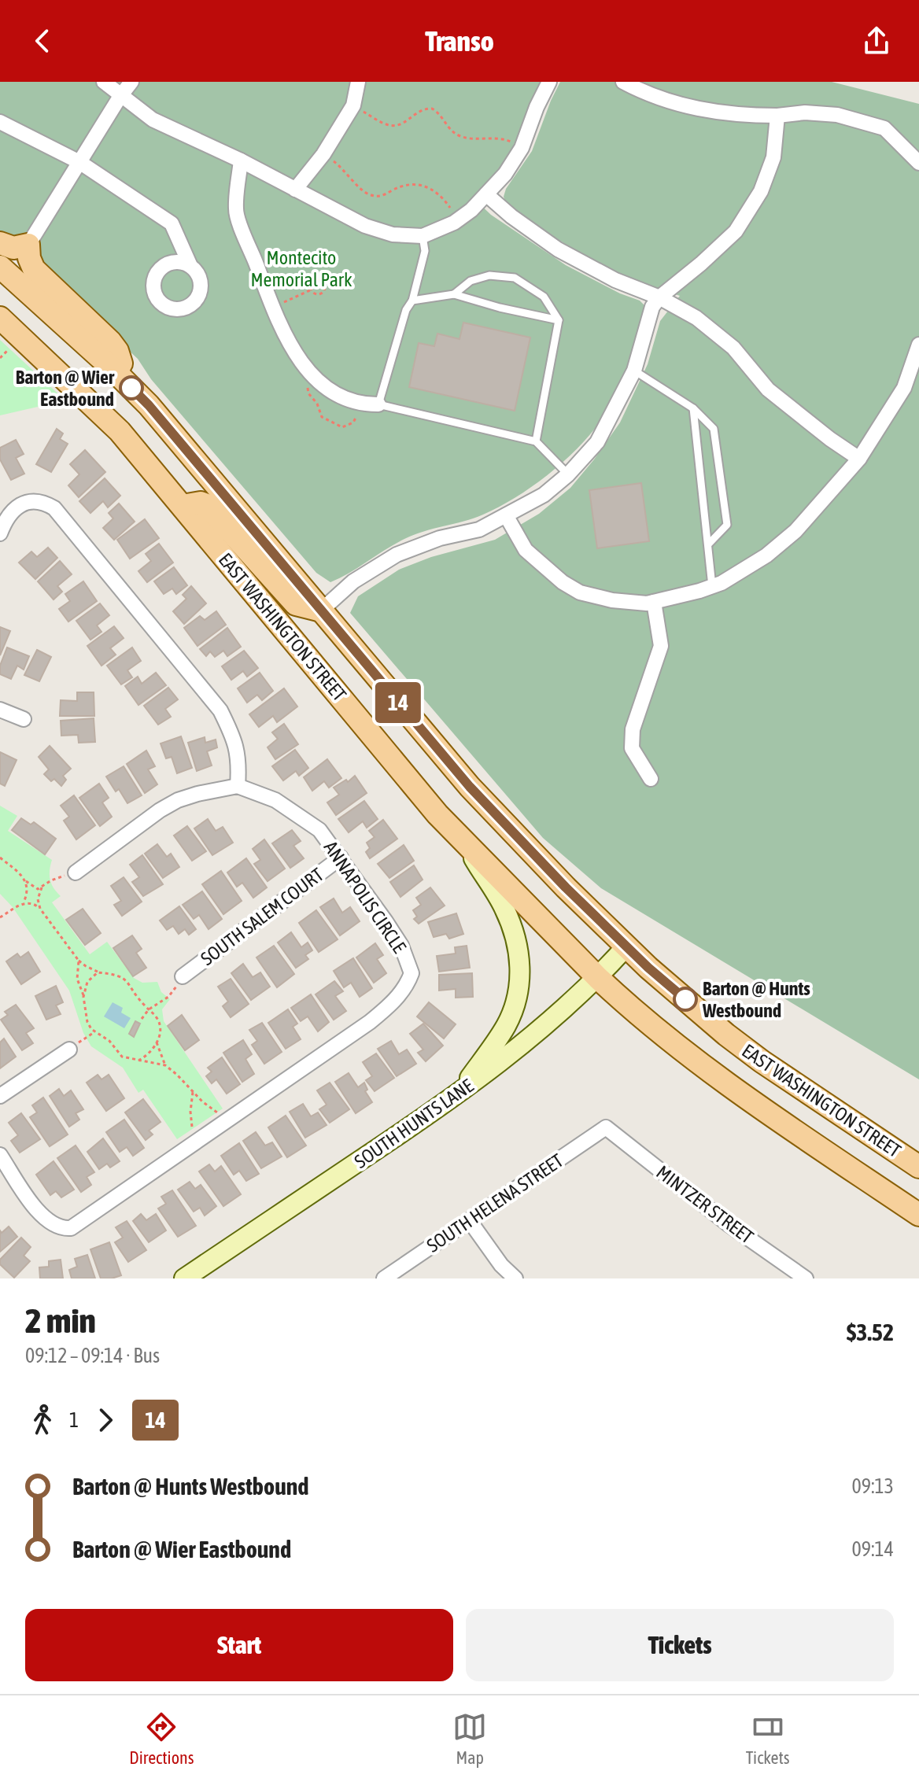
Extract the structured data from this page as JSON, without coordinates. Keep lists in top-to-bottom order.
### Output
{
  "streets": {
    "main road": ["EAST WASHINGTON STREET", "SOUTH HUNTS LANE"],
    "street": [
      "ANNAPOLIS CIRCLE",
      "SOUTH SALEM COURT",
      "SOUTH HELENA STREET",
      "MINTZER STREET"
    ]
  },
  "crossings": [
    ["EAST WASHINGTON STREET", "SOUTH HUNTS LANE"],
    ["ANNAPOLIS CIRCLE", "SOUTH SALEM COURT"],
    ["SOUTH HELENA STREET", "MINTZER STREET"]
  ],
  "parks": ["Montecito Memorial Park"],
  "places": ["Barton @ Wier Eastbound", "Barton @ Hunts Westbound"],
  "lines": ["bus line 14"],
  "page": {
    "header": "Transo",
    "on_map": "14",
    "heading": ["2 min", "09:12 – 09:14 · Bus", "$3.52"],
    "legs": ["1", "14"],
    "list": [
      {
        "name": "Barton @ Hunts Westbound",
        "value": "09:13"
      },
      {
        "name": "Barton @ Wier Eastbound",
        "value": "09:14"
      }
    ],
    "buttons": ["Start", "Tickets"],
    "tabs": ["Directions", "Map", "Tickets"]
  }
}
